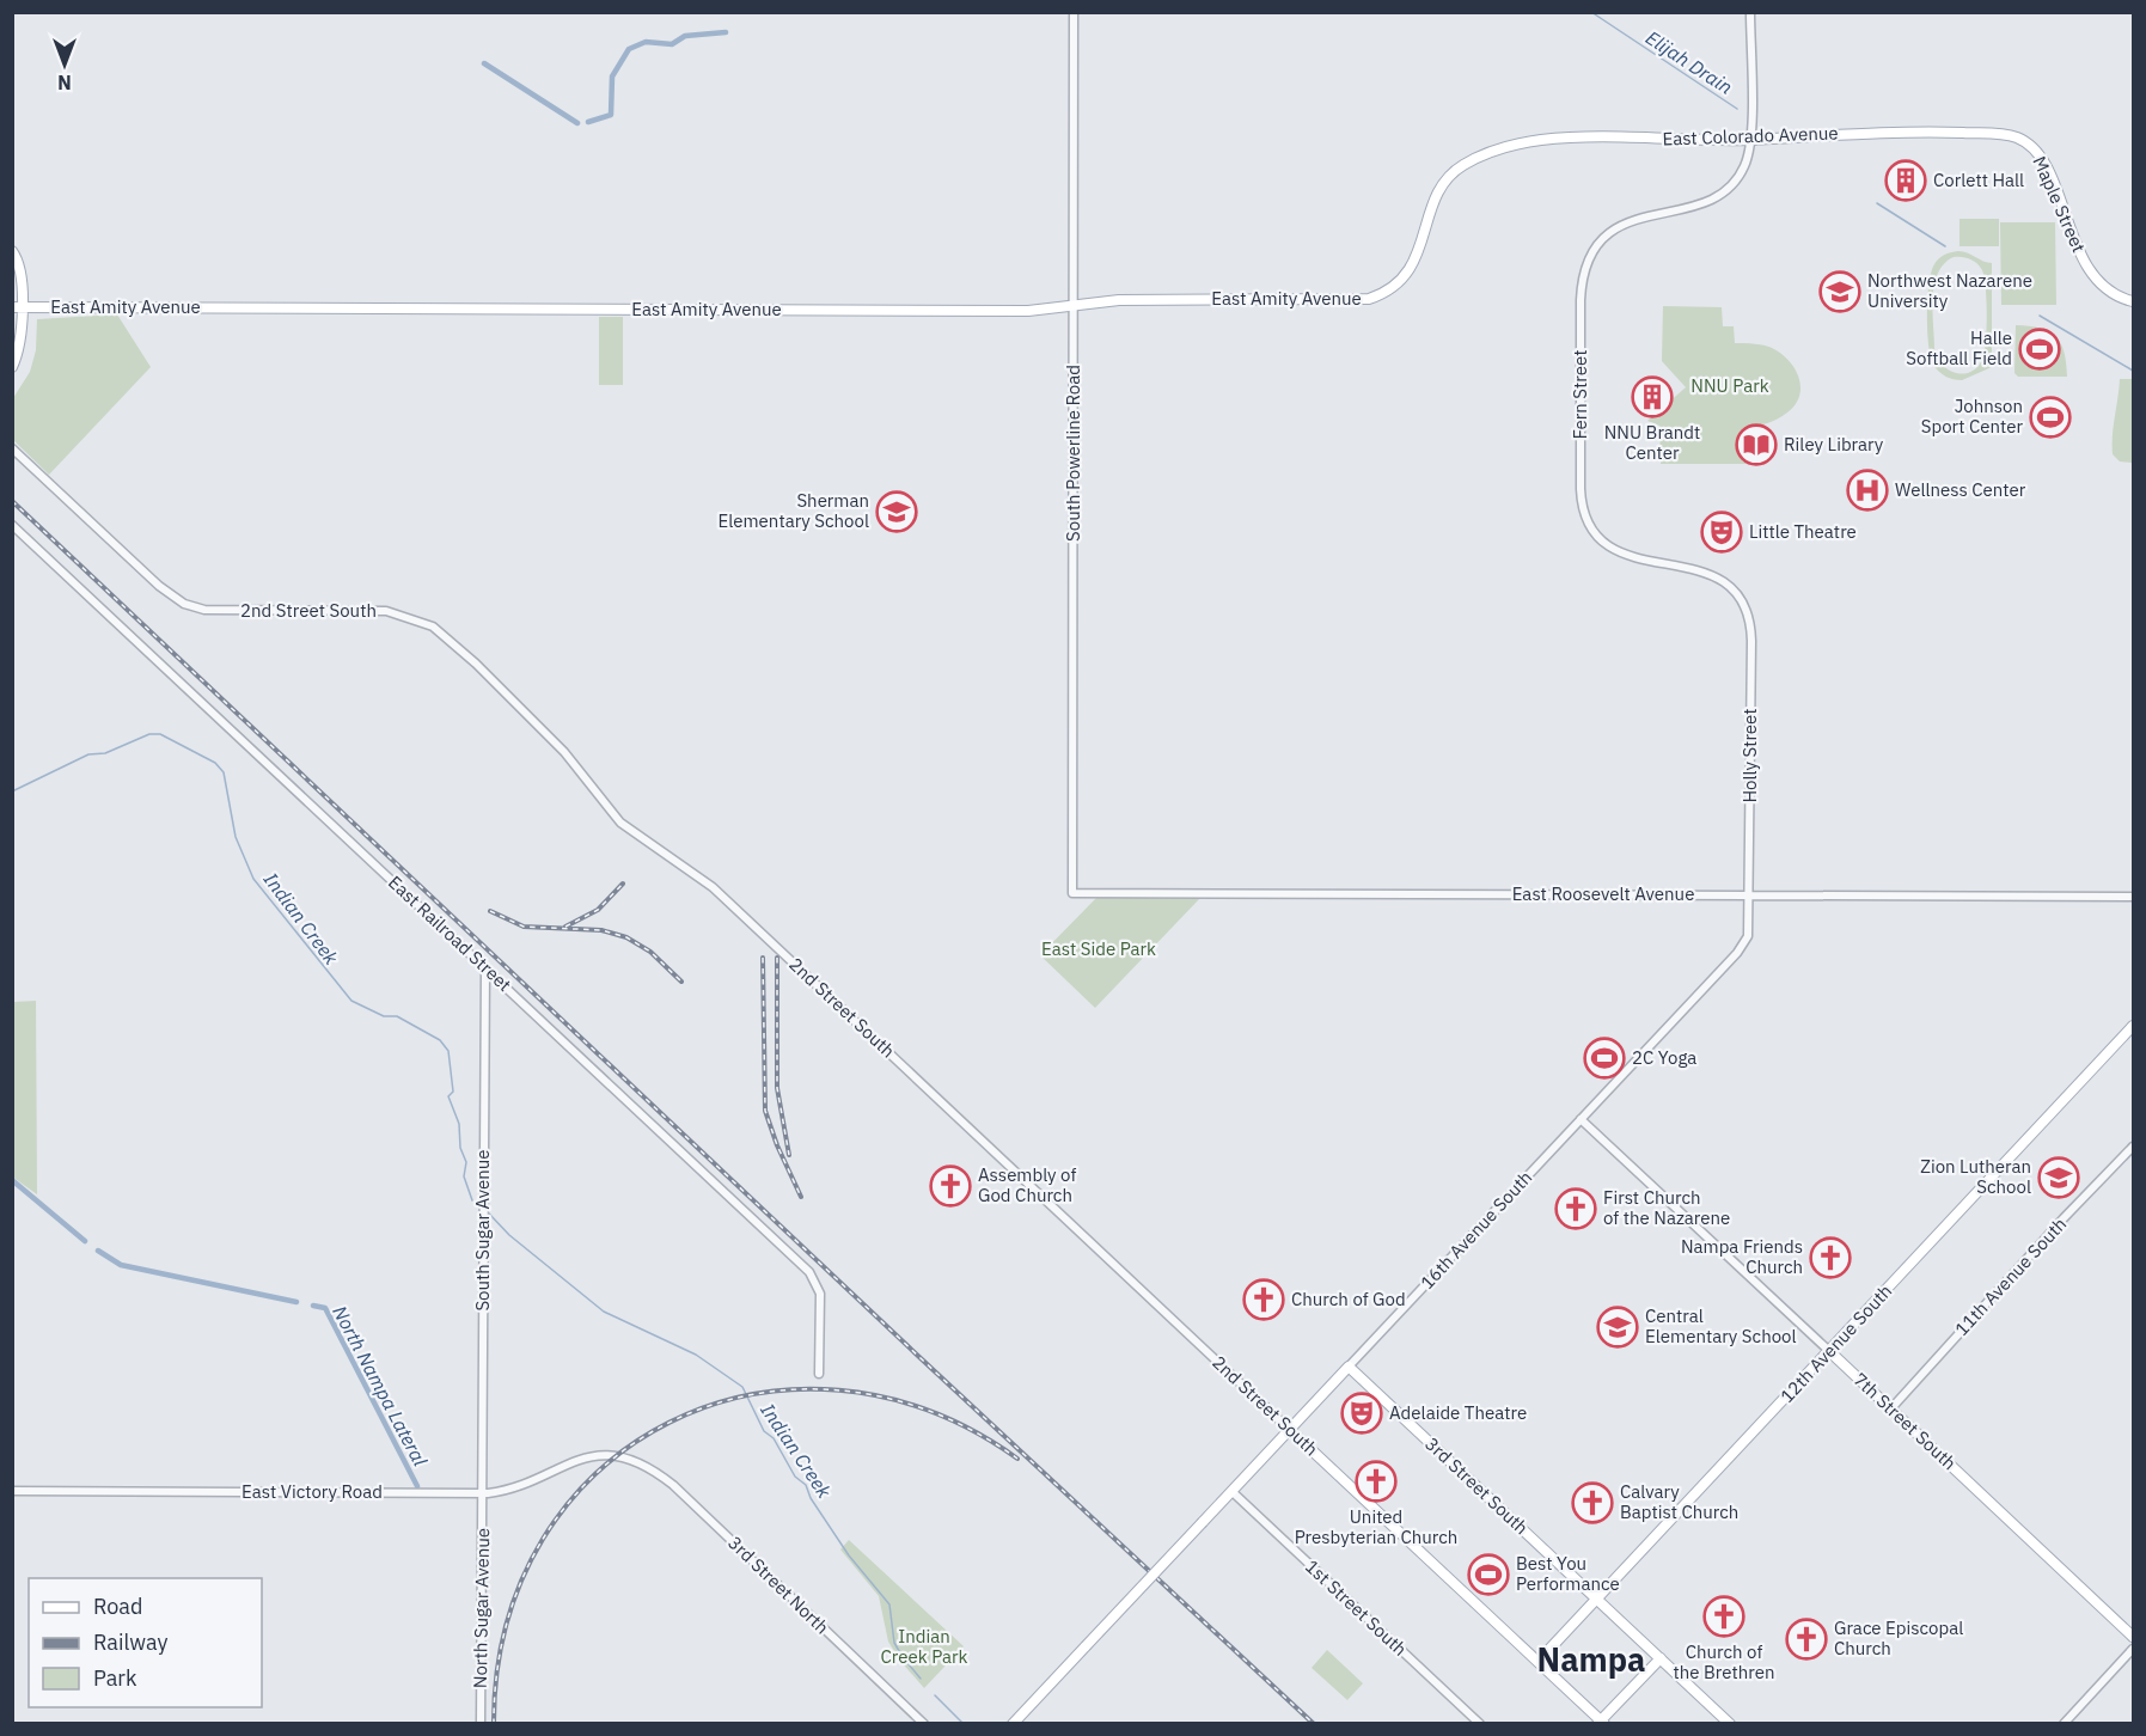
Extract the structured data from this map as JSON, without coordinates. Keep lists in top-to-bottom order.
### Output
{
  "streets": {
    "main road": [
      "East Colorado Avenue",
      "Maple Street",
      "East Amity Avenue",
      "2nd Street South",
      "16th Avenue South",
      "12th Avenue South",
      "7th Street South",
      "3rd Street South"
    ],
    "street": [
      "Fern Street",
      "South Powerline Road",
      "Holly Street",
      "East Roosevelt Avenue",
      "East Railroad Street",
      "South Sugar Avenue",
      "11th Avenue South",
      "East Victory Road",
      "3rd Street North",
      "North Sugar Avenue",
      "1st Street South"
    ]
  },
  "crossings": [
    ["East Colorado Avenue", "Maple Street"],
    ["East Colorado Avenue", "East Amity Avenue"],
    ["East Colorado Avenue", "Fern Street"],
    ["East Amity Avenue", "South Powerline Road"],
    ["Fern Street", "Holly Street"],
    ["South Powerline Road", "East Roosevelt Avenue"],
    ["2nd Street South", "16th Avenue South"],
    ["2nd Street South", "12th Avenue South"],
    ["Holly Street", "East Roosevelt Avenue"],
    ["Holly Street", "16th Avenue South"],
    ["East Railroad Street", "South Sugar Avenue"],
    ["South Sugar Avenue", "East Victory Road"],
    ["South Sugar Avenue", "North Sugar Avenue"],
    ["16th Avenue South", "7th Street South"],
    ["16th Avenue South", "3rd Street South"],
    ["16th Avenue South", "1st Street South"],
    ["11th Avenue South", "7th Street South"],
    ["12th Avenue South", "7th Street South"],
    ["12th Avenue South", "3rd Street South"],
    ["East Victory Road", "3rd Street North"],
    ["East Victory Road", "North Sugar Avenue"]
  ],
  "districts": ["Nampa"],
  "water": ["Elijah Drain", "Indian Creek", "North Nampa Lateral"],
  "parks": ["NNU Park", "East Side Park", "Indian Creek Park"],
  "places": {
    "building": ["Corlett Hall", "NNU Brandt Center"],
    "school or university": [
      "Northwest Nazarene University",
      "Sherman Elementary School",
      "Zion Lutheran School",
      "Central Elementary School"
    ],
    "sports": [
      "Halle Softball Field",
      "Johnson Sport Center",
      "2C Yoga",
      "Best You Performance"
    ],
    "library": ["Riley Library"],
    "hospital": ["Wellness Center"],
    "theatre": ["Little Theatre", "Adelaide Theatre"],
    "church": [
      "Assembly of God Church",
      "First Church of the Nazarene",
      "Nampa Friends Church",
      "Church of God",
      "United Presbyterian Church",
      "Calvary Baptist Church",
      "Church of the Brethren",
      "Grace Episcopal Church"
    ]
  },
  "legend": ["Road", "Railway", "Park"],
  "north": "bottom"
}
